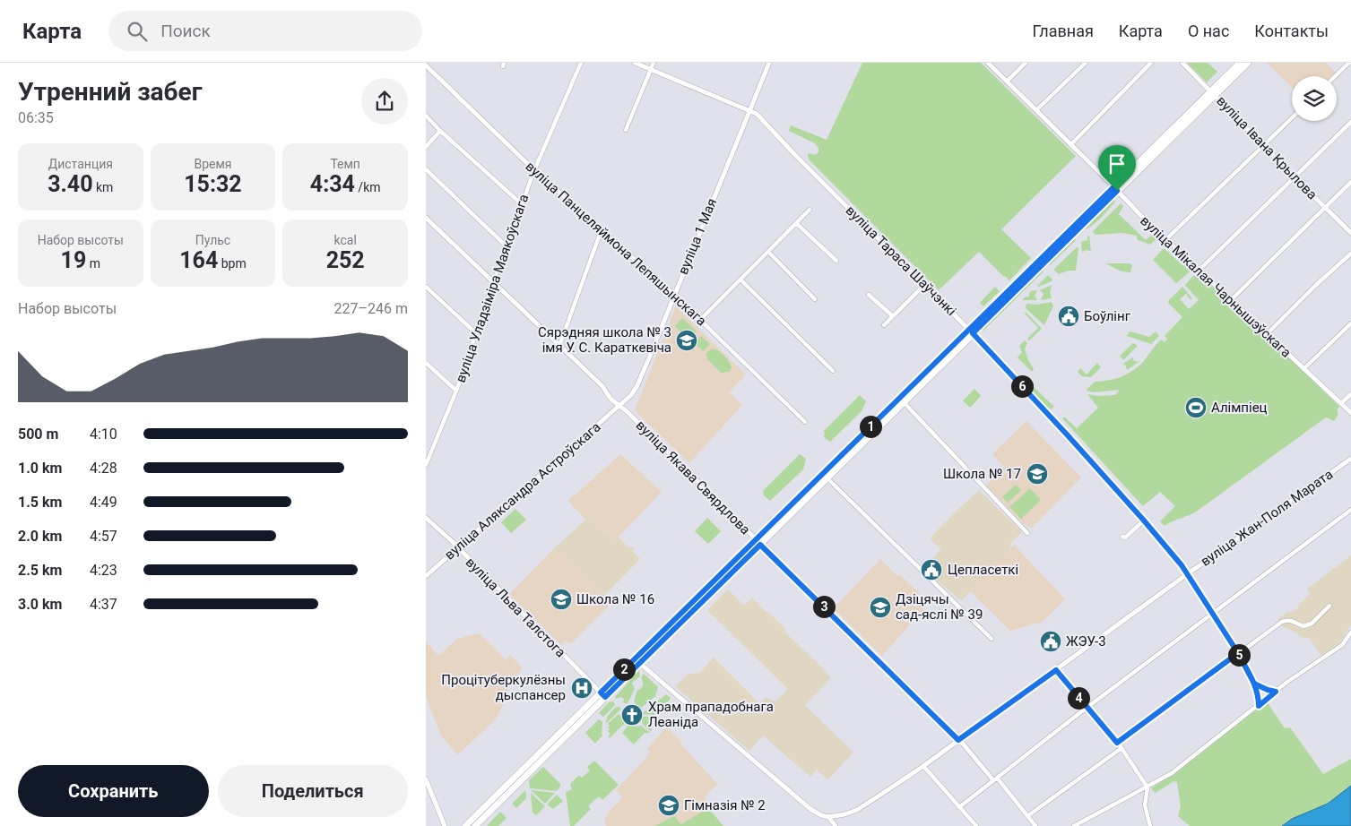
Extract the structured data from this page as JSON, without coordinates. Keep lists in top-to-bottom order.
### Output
{
  "streets": {
    "street": [
      "вуліца Івана Крылова",
      "вуліца 1 Мая",
      "вуліца Панцеляймона Лепяшынскага",
      "вуліца Тараса Шаўчэнкі",
      "вуліца Мікалая Чарнышэўскага",
      "вуліца Уладзіміра Маякоўскага",
      "вуліца Якава Свярдлова",
      "вуліца Аляксандра Астроўскага",
      "вуліца Жан-Поля Марата",
      "вуліца Льва Талстога"
    ]
  },
  "crossings": [
    ["вуліца 1 Мая", "вуліца Панцеляймона Лепяшынскага"],
    ["вуліца 1 Мая", "вуліца Тараса Шаўчэнкі"],
    ["вуліца 1 Мая", "вуліца Якава Свярдлова"],
    ["вуліца 1 Мая", "вуліца Аляксандра Астроўскага"],
    ["вуліца Панцеляймона Лепяшынскага", "вуліца Уладзіміра Маякоўскага"],
    ["вуліца Тараса Шаўчэнкі", "вуліца Жан-Поля Марата"],
    ["вуліца Уладзіміра Маякоўскага", "вуліца Якава Свярдлова"],
    ["вуліца Якава Свярдлова", "вуліца Аляксандра Астроўскага"],
    ["вуліца Якава Свярдлова", "вуліца Жан-Поля Марата"],
    ["вуліца Аляксандра Астроўскага", "вуліца Льва Талстога"]
  ],
  "places": {
    "public building": ["Боўлінг", "Цепласеткі", "ЖЭУ-3"],
    "school or university": [
      "Сярэдняя школа № 3 імя У. С. Караткевіча",
      "Школа № 17",
      "Школа № 16",
      "Дзіцячы сад-яслі № 39",
      "Гімназія № 2"
    ],
    "sports": ["Алімпіец"],
    "hospital": ["Процітуберкулёзны дыспансер"],
    "church": ["Храм прападобнага Леаніда"]
  },
  "page": {
    "header": "Карта",
    "search": "Поиск",
    "nav": [
      "Главная",
      "Карта",
      "О нас",
      "Контакты"
    ],
    "heading": ["Утренний забег", "06:35"],
    "stats": [
      ["Дистанция", "3.40 km"],
      ["Время", "15:32"],
      ["Темп", "4:34 /km"],
      ["Набор высоты", "19 m"],
      ["Пульс", "164 bpm"],
      ["kcal", "252"]
    ],
    "chart": ["Набор высоты", "227–246 m"],
    "pins": [
      "6",
      "1",
      "3",
      "5",
      "2",
      "4"
    ],
    "list": [
      {
        "name": "500 m",
        "note": "4:10"
      },
      {
        "name": "1.0 km",
        "note": "4:28"
      },
      {
        "name": "1.5 km",
        "note": "4:49"
      },
      {
        "name": "2.0 km",
        "note": "4:57"
      },
      {
        "name": "2.5 km",
        "note": "4:23"
      },
      {
        "name": "3.0 km",
        "note": "4:37"
      }
    ],
    "buttons": ["Сохранить", "Поделиться"]
  }
}
